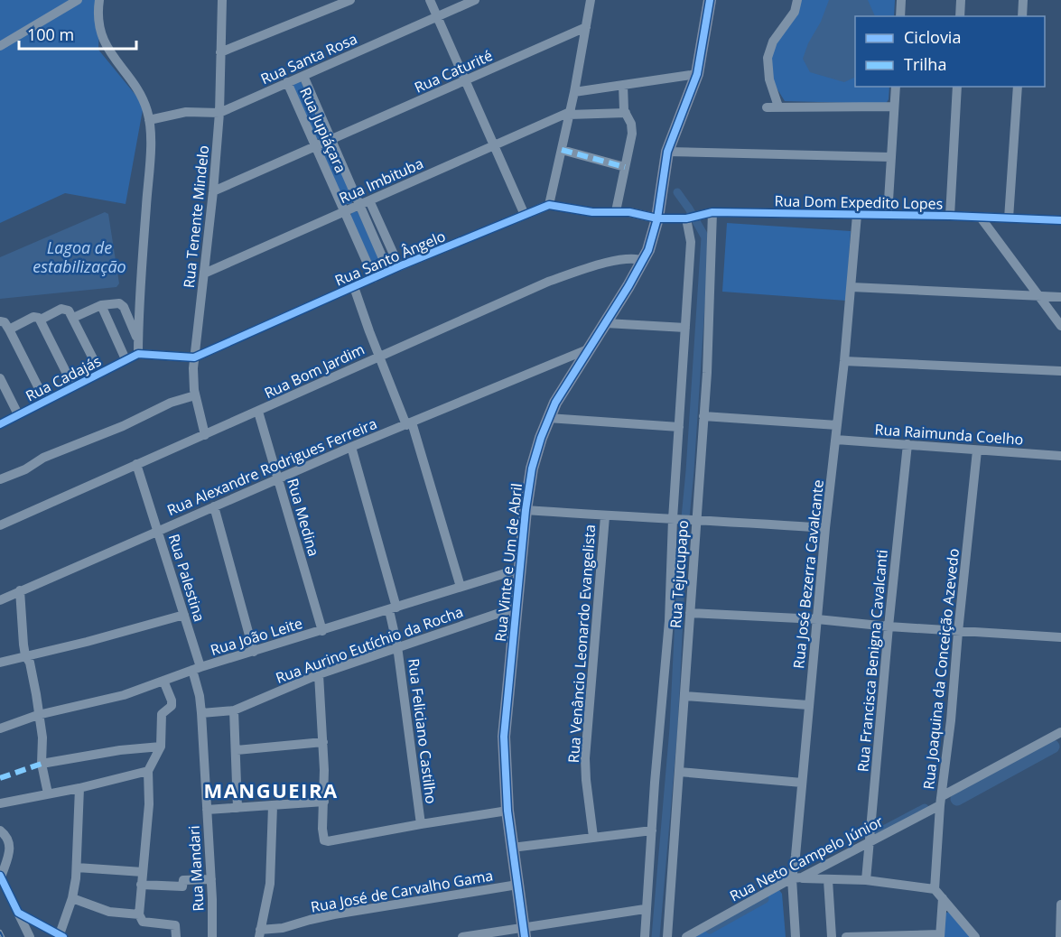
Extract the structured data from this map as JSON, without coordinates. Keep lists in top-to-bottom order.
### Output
{
  "streets": {
    "main road": ["Rua Vinte e Um de Abril"],
    "street": [
      "Rua Santa Rosa",
      "Rua Caturité",
      "Rua Jupiáçara",
      "Rua Imbituba",
      "Rua Dom Expedito Lopes",
      "Rua Tenente Mindelo",
      "Rua Santo Ângelo",
      "Rua Bom Jardim",
      "Rua Cadajás",
      "Rua Raimunda Coelho",
      "Rua Alexandre Rodrigues Ferreira",
      "Rua Medina",
      "Rua Tejucupapo",
      "Rua José Bezerra Cavalcante",
      "Rua Palestina",
      "Rua João Leite",
      "Rua Venâncio Leonardo Evangelista",
      "Rua Aurino Eutíchio da Rocha",
      "Rua Francisca Benigna Cavalcanti",
      "Rua Joaquina da Conceição Azevedo",
      "Rua Feliciano Castilho",
      "Rua Neto Campelo Júnior",
      "Rua Mandari",
      "Rua José de Carvalho Gama"
    ]
  },
  "crossings": [
    ["Rua Santa Rosa", "Rua Jupiáçara"],
    ["Rua Santa Rosa", "Rua Tenente Mindelo"],
    ["Rua Caturité", "Rua Jupiáçara"],
    ["Rua Jupiáçara", "Rua Imbituba"],
    ["Rua Jupiáçara", "Rua Santo Ângelo"],
    ["Rua Imbituba", "Rua Tenente Mindelo"],
    ["Rua Dom Expedito Lopes", "Rua Vinte e Um de Abril"],
    ["Rua Dom Expedito Lopes", "Rua Tejucupapo"],
    ["Rua Dom Expedito Lopes", "Rua José Bezerra Cavalcante"],
    ["Rua Tenente Mindelo", "Rua Santo Ângelo"],
    ["Rua Tenente Mindelo", "Rua Bom Jardim"],
    ["Rua Santo Ângelo", "Rua Cadajás"],
    ["Rua Bom Jardim", "Rua Medina"],
    ["Rua Bom Jardim", "Rua Vinte e Um de Abril"],
    ["Rua Bom Jardim", "Rua Palestina"],
    ["Rua Raimunda Coelho", "Rua José Bezerra Cavalcante"],
    ["Rua Raimunda Coelho", "Rua Francisca Benigna Cavalcanti"],
    ["Rua Raimunda Coelho", "Rua Joaquina da Conceição Azevedo"],
    ["Rua Alexandre Rodrigues Ferreira", "Rua Medina"],
    ["Rua Alexandre Rodrigues Ferreira", "Rua Vinte e Um de Abril"],
    ["Rua Alexandre Rodrigues Ferreira", "Rua Palestina"],
    ["Rua Alexandre Rodrigues Ferreira", "Rua Feliciano Castilho"],
    ["Rua Medina", "Rua João Leite"],
    ["Rua Vinte e Um de Abril", "Rua João Leite"],
    ["Rua Vinte e Um de Abril", "Rua Aurino Eutíchio da Rocha"],
    ["Rua Vinte e Um de Abril", "Rua José de Carvalho Gama"],
    ["Rua José Bezerra Cavalcante", "Rua Neto Campelo Júnior"],
    ["Rua Palestina", "Rua João Leite"],
    ["Rua Palestina", "Rua Mandari"],
    ["Rua João Leite", "Rua Feliciano Castilho"],
    ["Rua João Leite", "Rua Mandari"],
    ["Rua Aurino Eutíchio da Rocha", "Rua Feliciano Castilho"],
    ["Rua Aurino Eutíchio da Rocha", "Rua Mandari"],
    ["Rua Francisca Benigna Cavalcanti", "Rua Neto Campelo Júnior"],
    ["Rua Joaquina da Conceição Azevedo", "Rua Neto Campelo Júnior"]
  ],
  "districts": ["MANGUEIRA"],
  "water": ["Lagoa de estabilização"],
  "legend": ["Ciclovia", "Trilha"],
  "scale_bar": "100 m"
}
